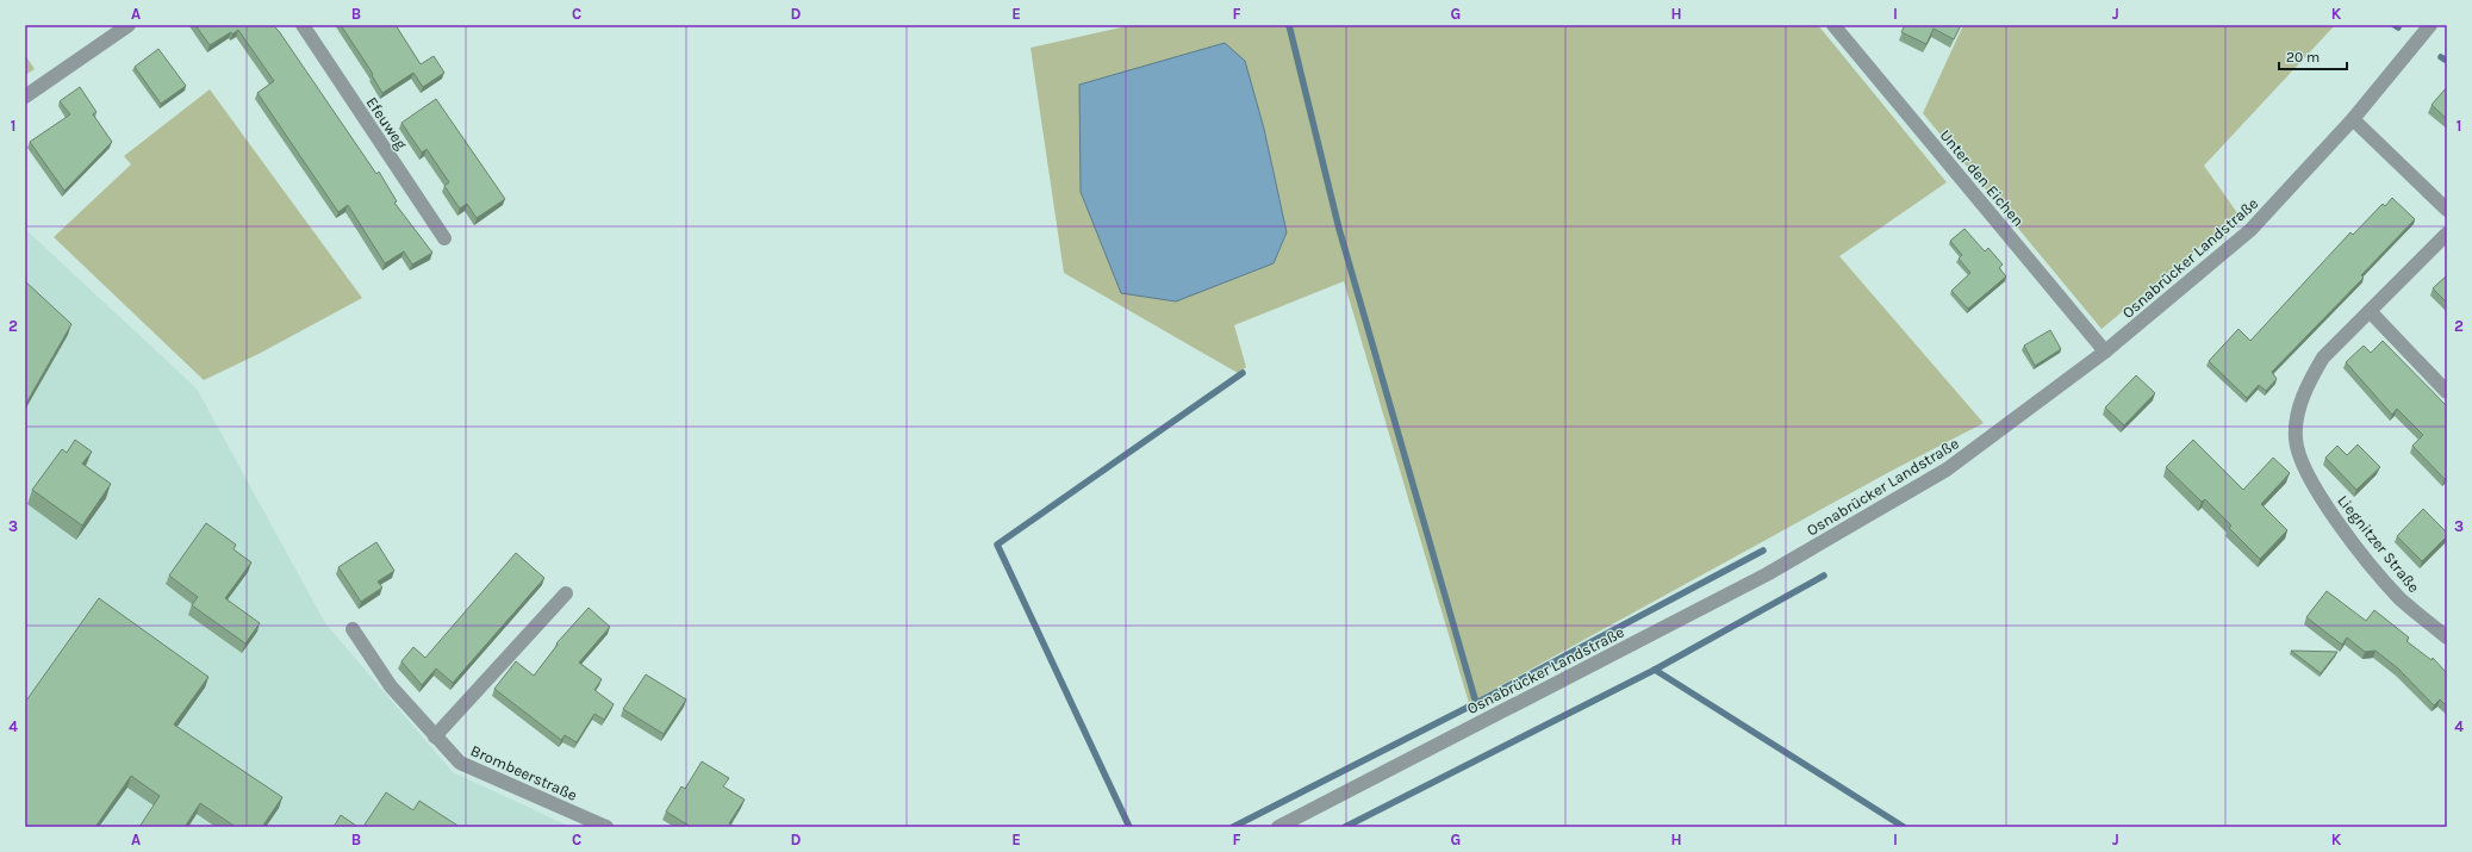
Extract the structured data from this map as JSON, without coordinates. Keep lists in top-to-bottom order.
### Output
{
  "streets": {
    "street": [
      "Efeuweg",
      "Unter den Eichen",
      "Osnabrücker Landstraße",
      "Liegnitzer Straße",
      "Brombeerstraße"
    ]
  },
  "crossings": [
    ["Unter den Eichen", "Osnabrücker Landstraße"]
  ],
  "scale_bar": "20 m",
  "grid": {
    "columns": [
      "A",
      "B",
      "C",
      "D",
      "E",
      "F",
      "G",
      "H",
      "I",
      "J",
      "K"
    ],
    "rows": [
      "1",
      "2",
      "3",
      "4"
    ]
  }
}
